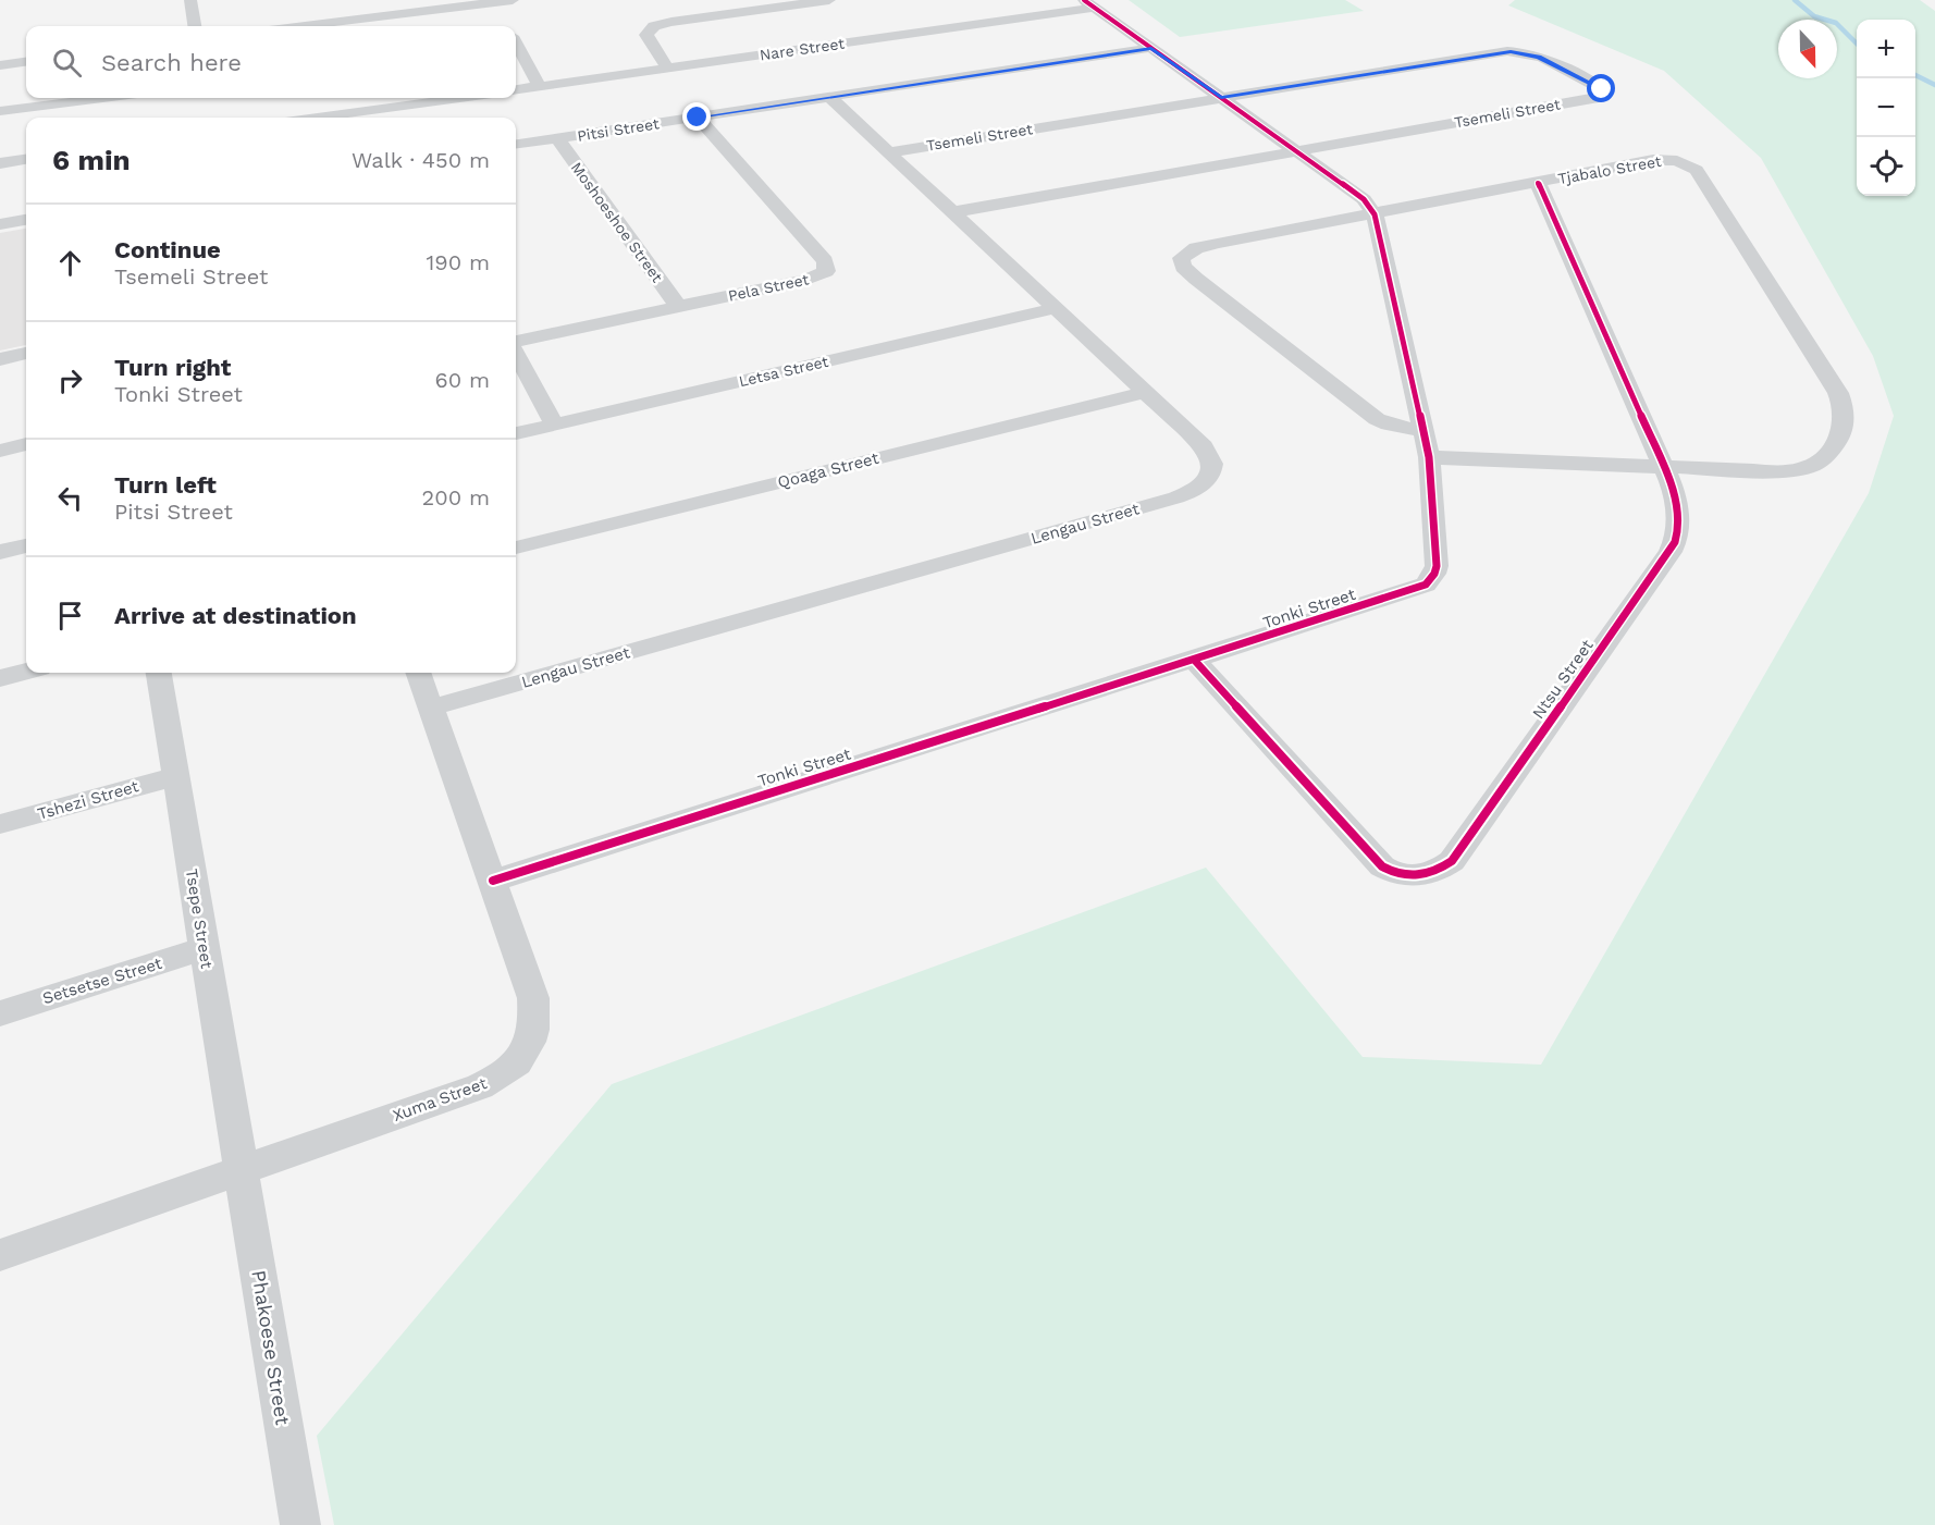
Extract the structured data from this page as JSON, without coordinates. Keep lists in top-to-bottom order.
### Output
{
  "streets": {
    "street": [
      "Nare Street",
      "Tsemeli Street",
      "Pitsi Street",
      "Tjabalo Street",
      "Moshoeshoe Street",
      "Pela Street",
      "Letsa Street",
      "Qoaga Street",
      "Lengau Street",
      "Tonki Street",
      "Ntsu Street",
      "Tshezi Street",
      "Tsepe Street",
      "Setsetse Street",
      "Xuma Street",
      "Phakoese Street"
    ]
  },
  "crossings": [
    ["Tsemeli Street", "Lengau Street"],
    ["Pitsi Street", "Moshoeshoe Street"],
    ["Pitsi Street", "Pela Street"],
    ["Pitsi Street", "Lengau Street"],
    ["Tjabalo Street", "Tonki Street"],
    ["Tjabalo Street", "Ntsu Street"],
    ["Moshoeshoe Street", "Pela Street"],
    ["Letsa Street", "Lengau Street"],
    ["Qoaga Street", "Lengau Street"],
    ["Lengau Street", "Xuma Street"],
    ["Tonki Street", "Ntsu Street"],
    ["Tonki Street", "Xuma Street"],
    ["Tshezi Street", "Tsepe Street"],
    ["Tsepe Street", "Setsetse Street"],
    ["Tsepe Street", "Xuma Street"],
    ["Tsepe Street", "Phakoese Street"],
    ["Xuma Street", "Phakoese Street"]
  ],
  "north": "bottom",
  "page": {
    "map_buttons": ["+", "−"],
    "search": "Search here",
    "heading": ["6 min", "Walk · 450 m"],
    "list": [
      ["Continue", "Tsemeli Street", "190 m"],
      ["Turn right", "Tonki Street", "60 m"],
      ["Turn left", "Pitsi Street", "200 m"],
      "Arrive at destination"
    ]
  }
}
